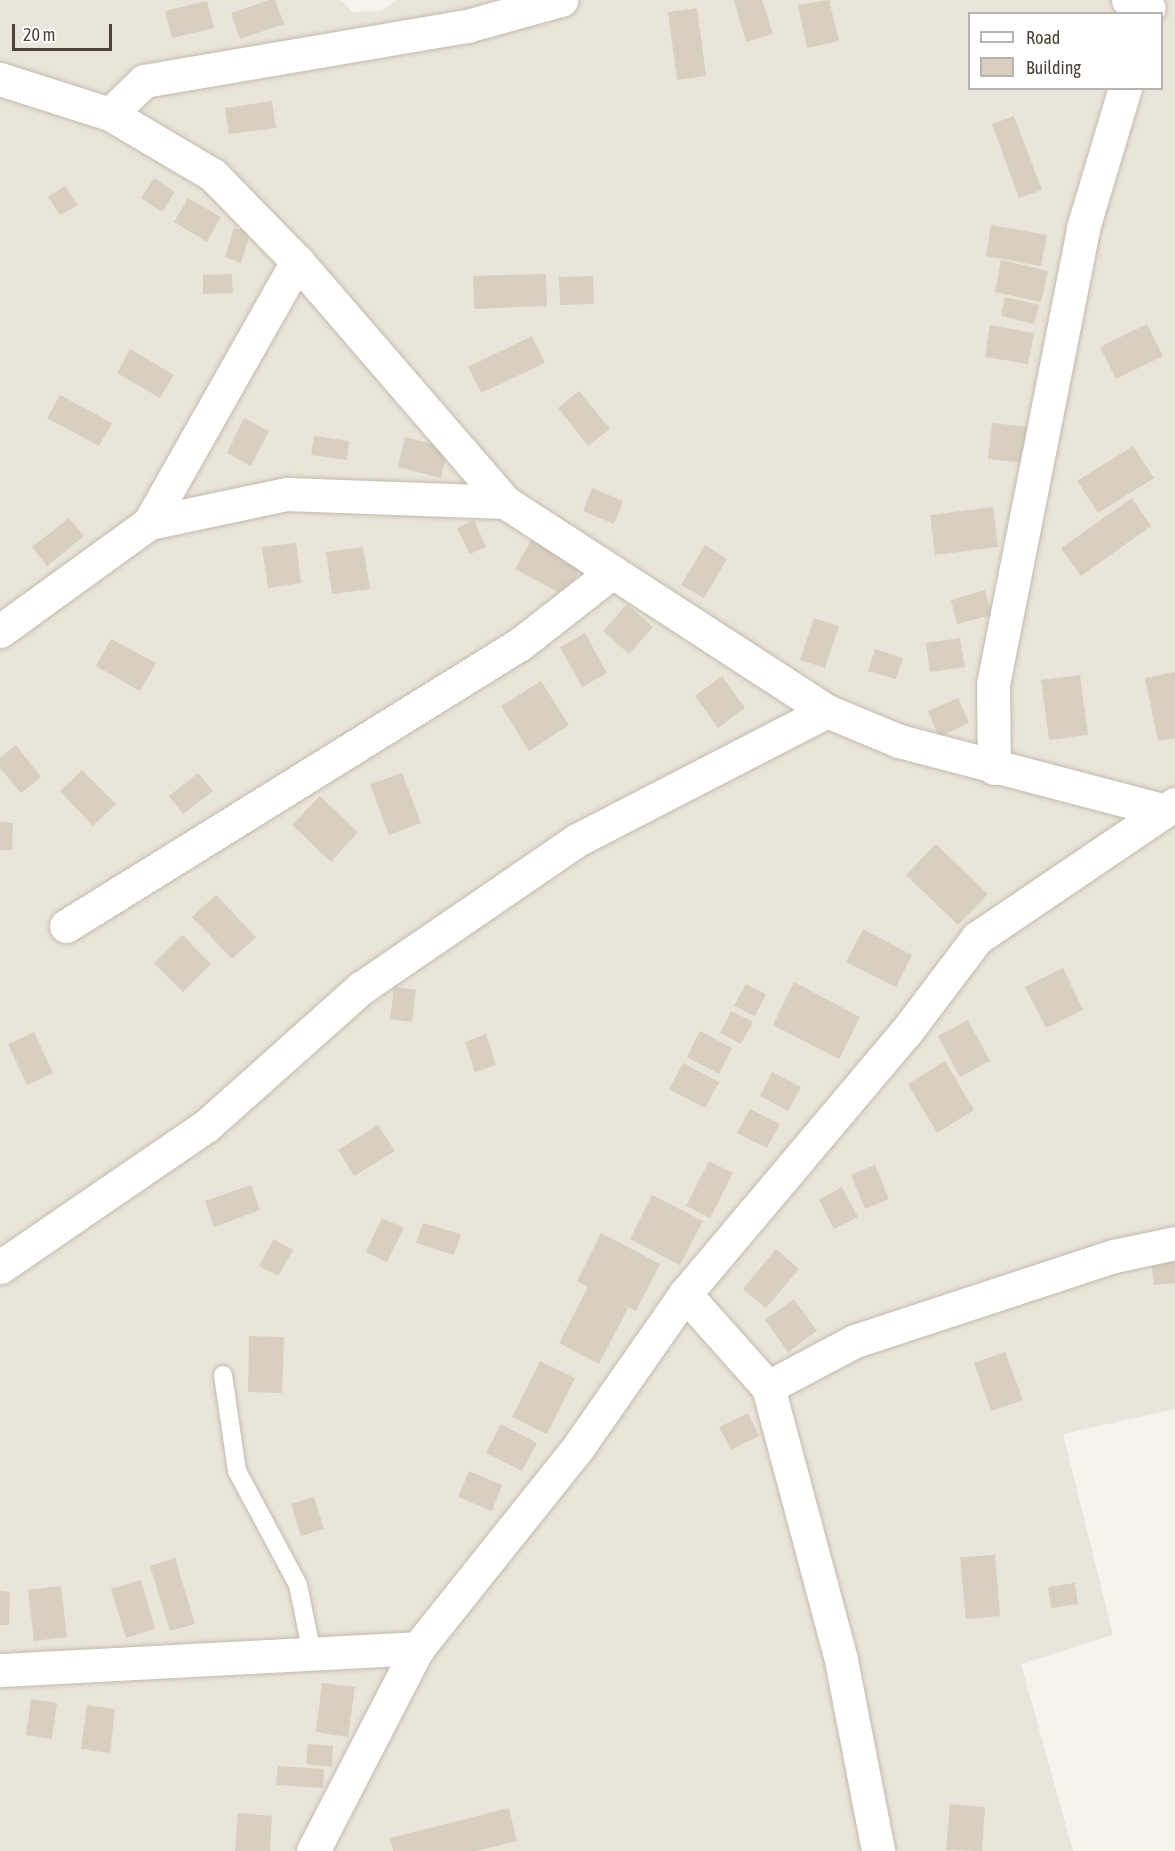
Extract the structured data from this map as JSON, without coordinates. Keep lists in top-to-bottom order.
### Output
{
  "legend": ["Road", "Building"],
  "scale_bar": "20 m"
}
